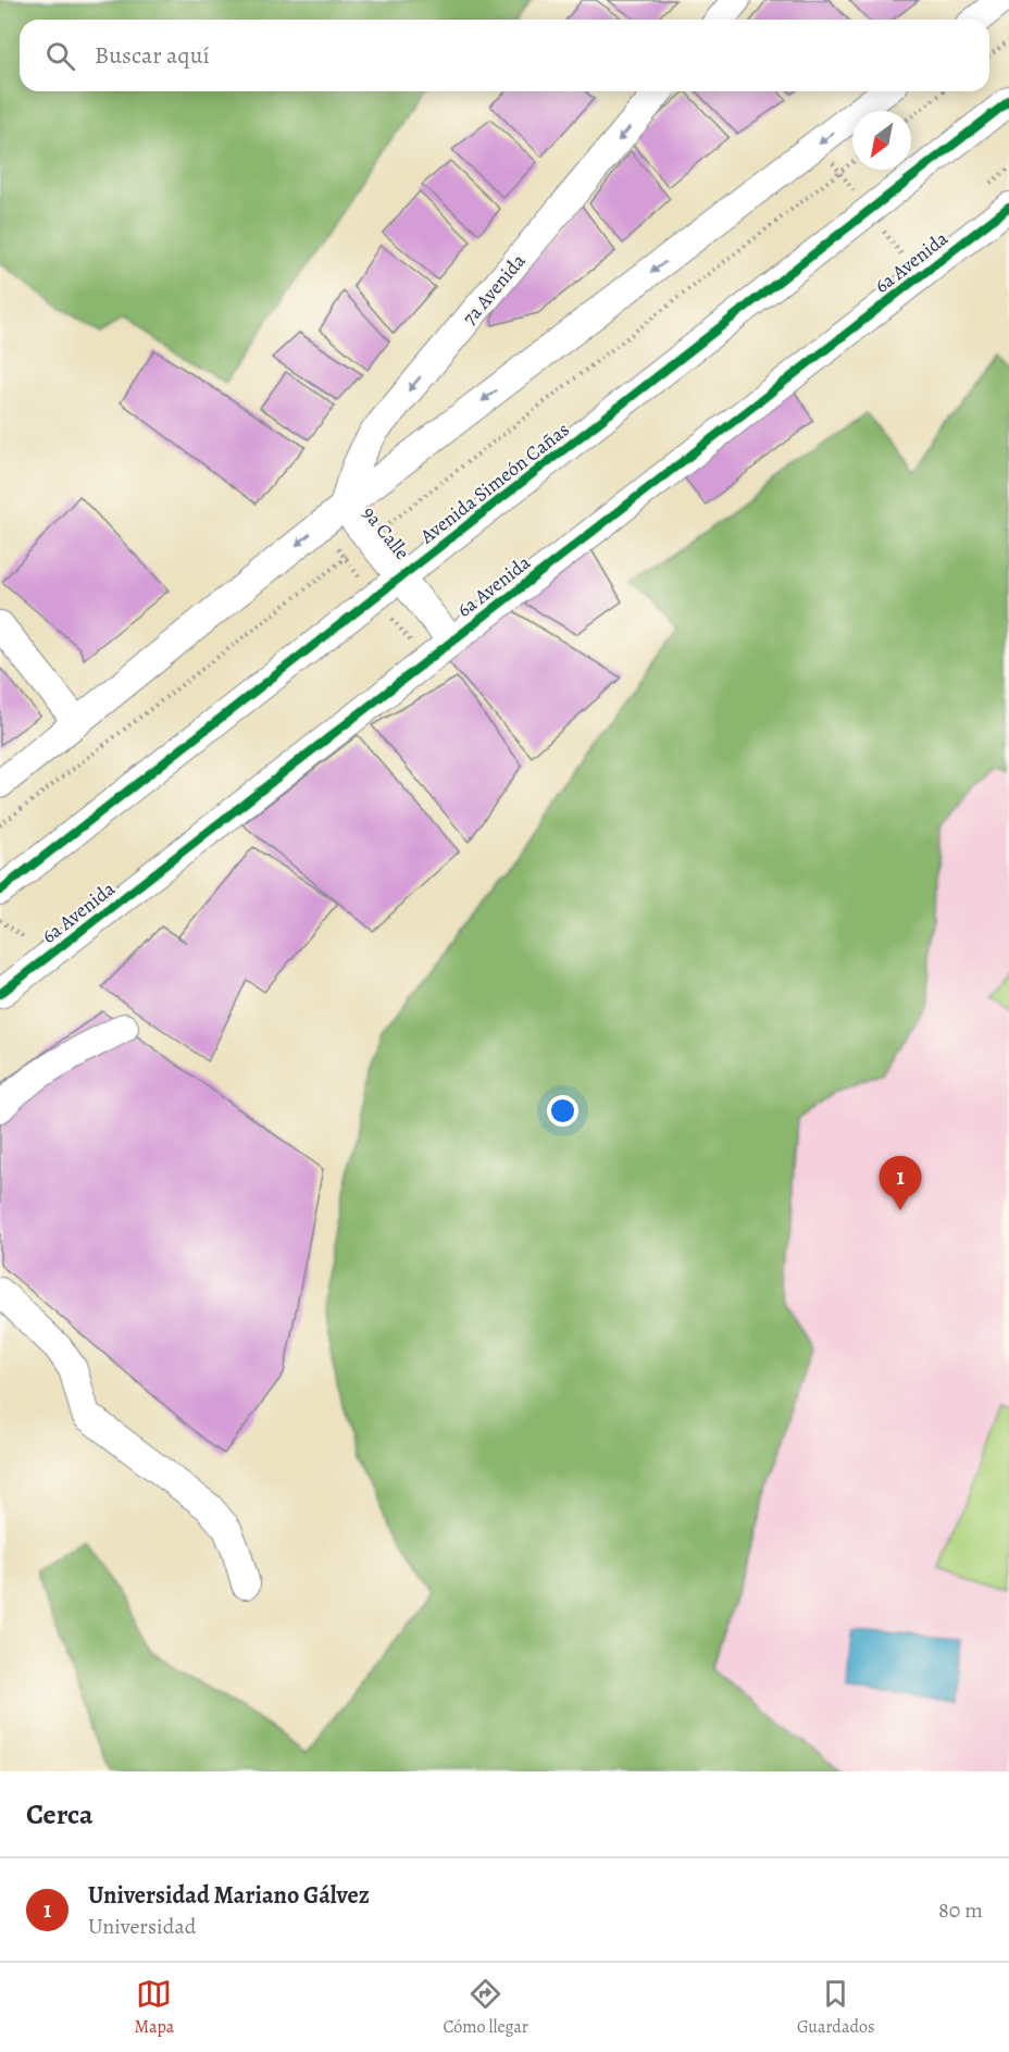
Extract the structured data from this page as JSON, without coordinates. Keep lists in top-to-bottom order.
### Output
{
  "streets": {
    "street": [
      "6a Avenida",
      "7a Avenida",
      "Avenida Simeón Cañas",
      "9a Calle"
    ]
  },
  "crossings": [
    ["6a Avenida", "9a Calle"],
    ["7a Avenida", "9a Calle"],
    ["Avenida Simeón Cañas", "9a Calle"]
  ],
  "north": "bottom left",
  "page": {
    "search": "Buscar aquí",
    "pins": "1",
    "heading": "Cerca",
    "list": [
      {
        "mark": "1",
        "name": "Universidad Mariano Gálvez",
        "note": "Universidad",
        "value": "80 m"
      }
    ],
    "nav": ["Mapa", "Cómo llegar", "Guardados"]
  }
}
